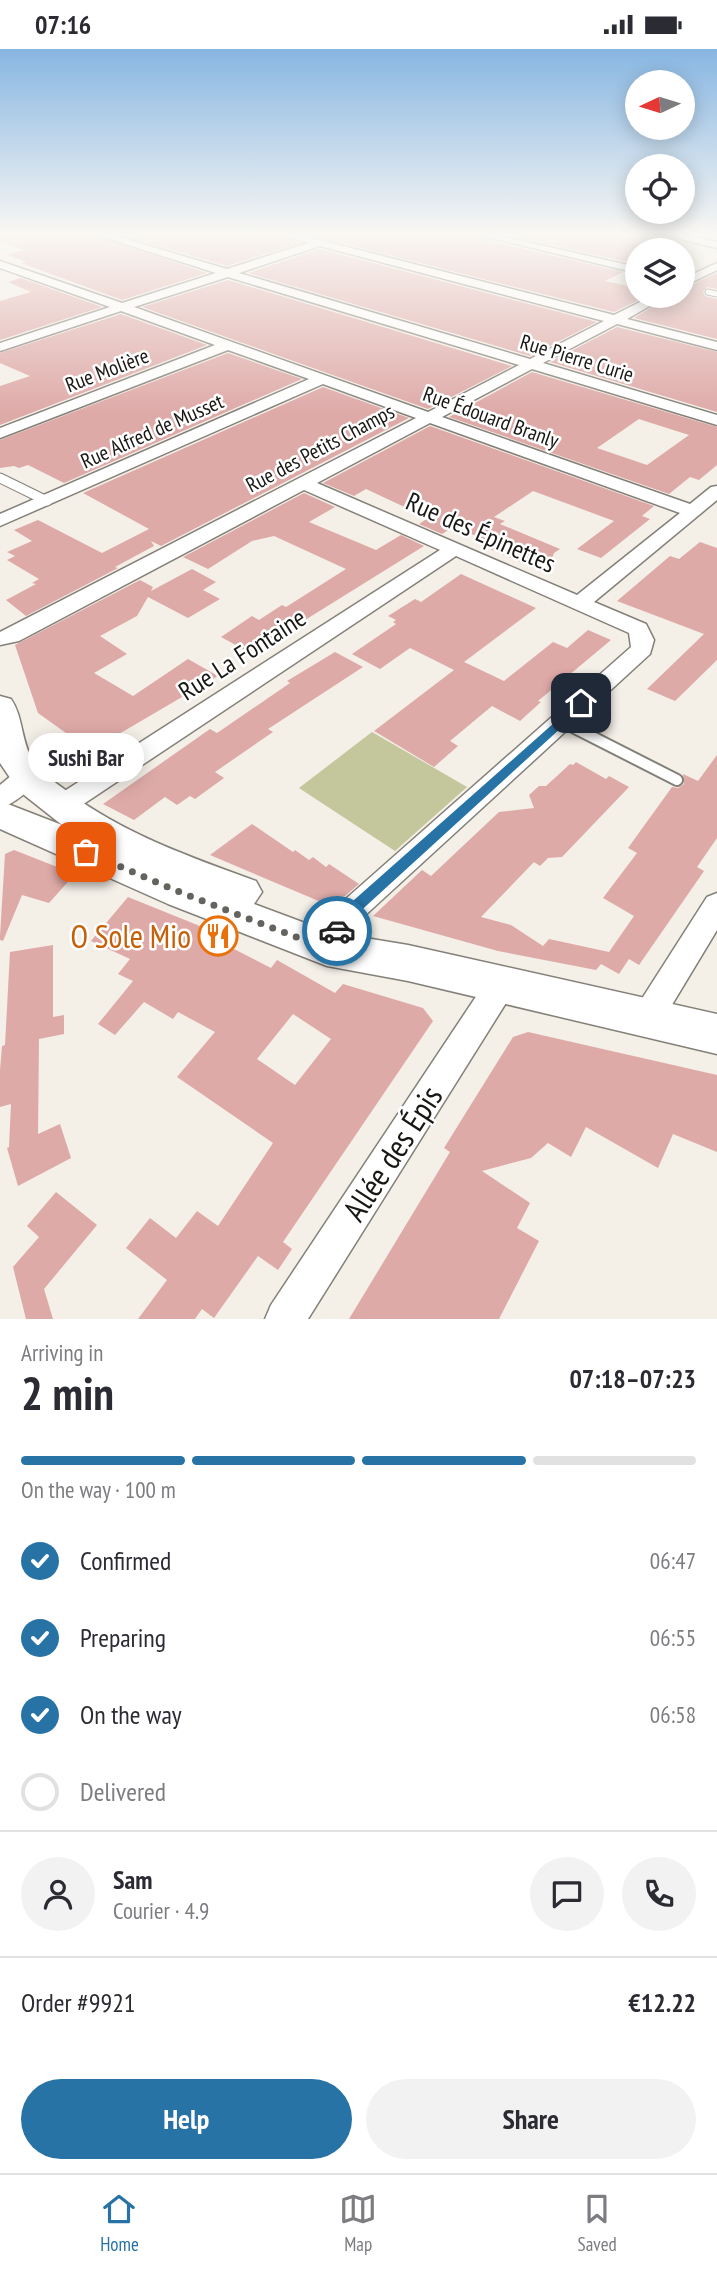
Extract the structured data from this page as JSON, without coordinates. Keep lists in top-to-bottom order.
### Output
{
  "streets": {
    "street": [
      "Rue Pierre Curie",
      "Rue Molière",
      "Rue Édouard Branly",
      "Rue Alfred de Musset",
      "Rue des Petits Champs",
      "Rue des Épinettes",
      "Rue La Fontaine",
      "Allée des Épis"
    ]
  },
  "crossings": [
    ["Rue Pierre Curie", "Rue des Petits Champs"],
    ["Rue Molière", "Rue Édouard Branly"],
    ["Rue Édouard Branly", "Rue Alfred de Musset"],
    ["Rue Édouard Branly", "Rue des Petits Champs"],
    ["Rue des Petits Champs", "Rue des Épinettes"],
    ["Rue des Épinettes", "Rue La Fontaine"]
  ],
  "places": {
    "other": ["Sushi Bar"],
    "restaurant": ["O Sole Mio"]
  },
  "north": "left",
  "page": {
    "status": "07:16",
    "bubble": "Sushi Bar",
    "heading": ["2 min", "Arriving in", "07:18–07:23"],
    "panel": [
      "Sam",
      "Courier · 4.9",
      "Order #9921",
      "€12.22"
    ],
    "bar": "On the way · 100 m",
    "list": [
      ["Confirmed", "06:47"],
      ["Preparing", "06:55"],
      ["On the way", "06:58"],
      "Delivered"
    ],
    "buttons": ["Help", "Share"],
    "tabs": ["Home", "Map", "Saved"]
  }
}
